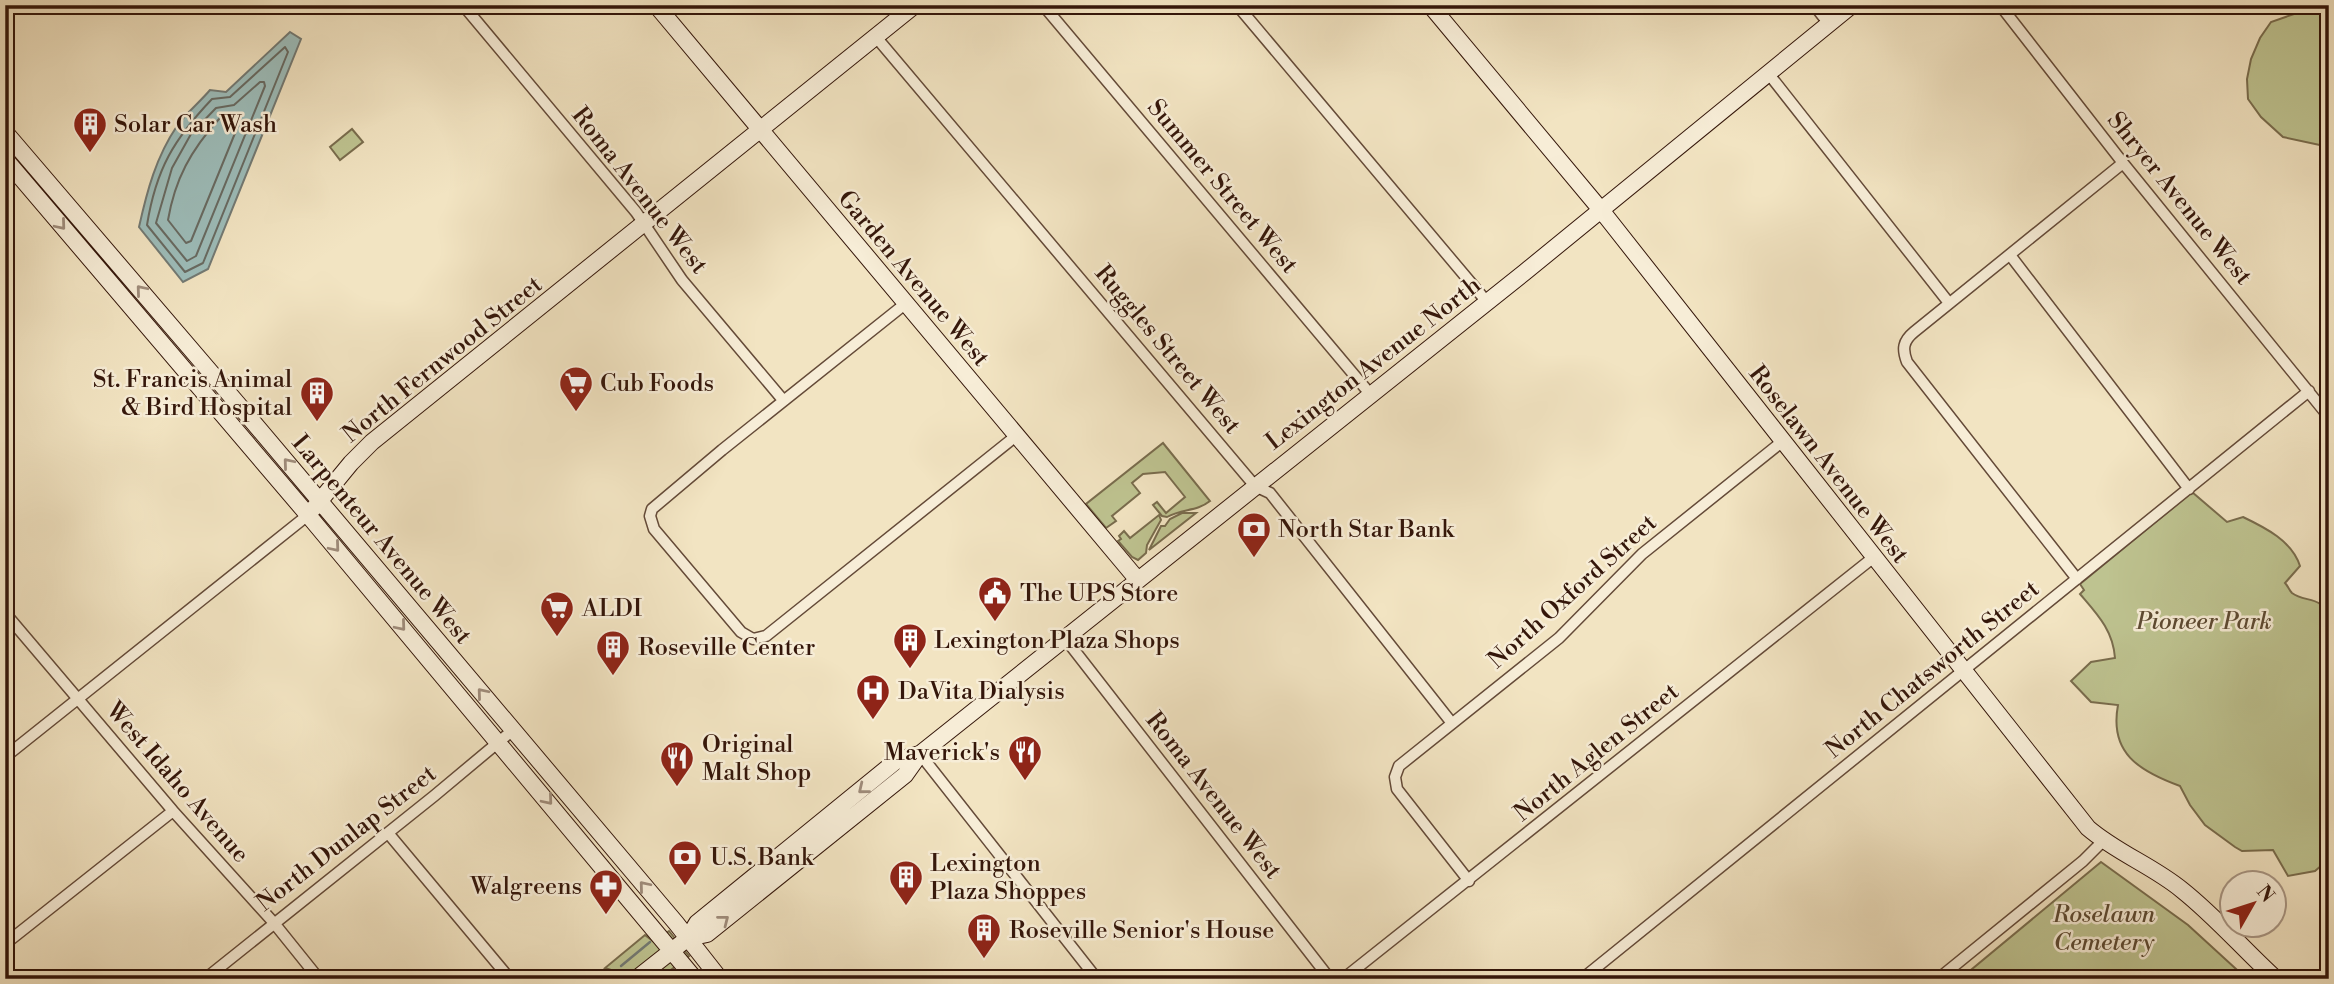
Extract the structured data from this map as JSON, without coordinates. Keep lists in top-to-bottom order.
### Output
{
  "streets": {
    "main road": [
      "Garden Avenue West",
      "North Fernwood Street",
      "Lexington Avenue North",
      "Roselawn Avenue West",
      "Larpenteur Avenue West"
    ],
    "street": [
      "Summer Street West",
      "Roma Avenue West",
      "Shryer Avenue West",
      "Ruggles Street West",
      "North Oxford Street",
      "North Chatsworth Street",
      "North Aglen Street",
      "West Idaho Avenue",
      "North Dunlap Street"
    ]
  },
  "crossings": [
    ["Summer Street West", "Lexington Avenue North"],
    ["Roma Avenue West", "North Fernwood Street"],
    ["Roma Avenue West", "Lexington Avenue North"],
    ["Shryer Avenue West", "North Chatsworth Street"],
    ["Garden Avenue West", "North Fernwood Street"],
    ["Garden Avenue West", "Lexington Avenue North"],
    ["Ruggles Street West", "North Fernwood Street"],
    ["Ruggles Street West", "Lexington Avenue North"],
    ["Ruggles Street West", "North Oxford Street"],
    ["North Fernwood Street", "Larpenteur Avenue West"],
    ["North Fernwood Street", "West Idaho Avenue"],
    ["Lexington Avenue North", "Roselawn Avenue West"],
    ["Lexington Avenue North", "Larpenteur Avenue West"],
    ["Roselawn Avenue West", "North Oxford Street"],
    ["Roselawn Avenue West", "North Chatsworth Street"],
    ["Roselawn Avenue West", "North Aglen Street"],
    ["Larpenteur Avenue West", "North Dunlap Street"],
    ["North Oxford Street", "North Aglen Street"],
    ["West Idaho Avenue", "North Dunlap Street"]
  ],
  "parks": ["Pioneer Park", "Roselawn Cemetery"],
  "places": {
    "building": [
      "Solar Car Wash",
      "St. Francis Animal & Bird Hospital",
      "Lexington Plaza Shops",
      "Roseville Center",
      "Lexington Plaza Shoppes",
      "Roseville Senior's House"
    ],
    "supermarket": ["Cub Foods", "ALDI"],
    "bank": ["North Star Bank", "U.S. Bank"],
    "public building": ["The UPS Store"],
    "hospital": ["DaVita Dialysis"],
    "restaurant": ["Maverick's", "Original Malt Shop"],
    "pharmacy": ["Walgreens"]
  },
  "north": "top right"
}
